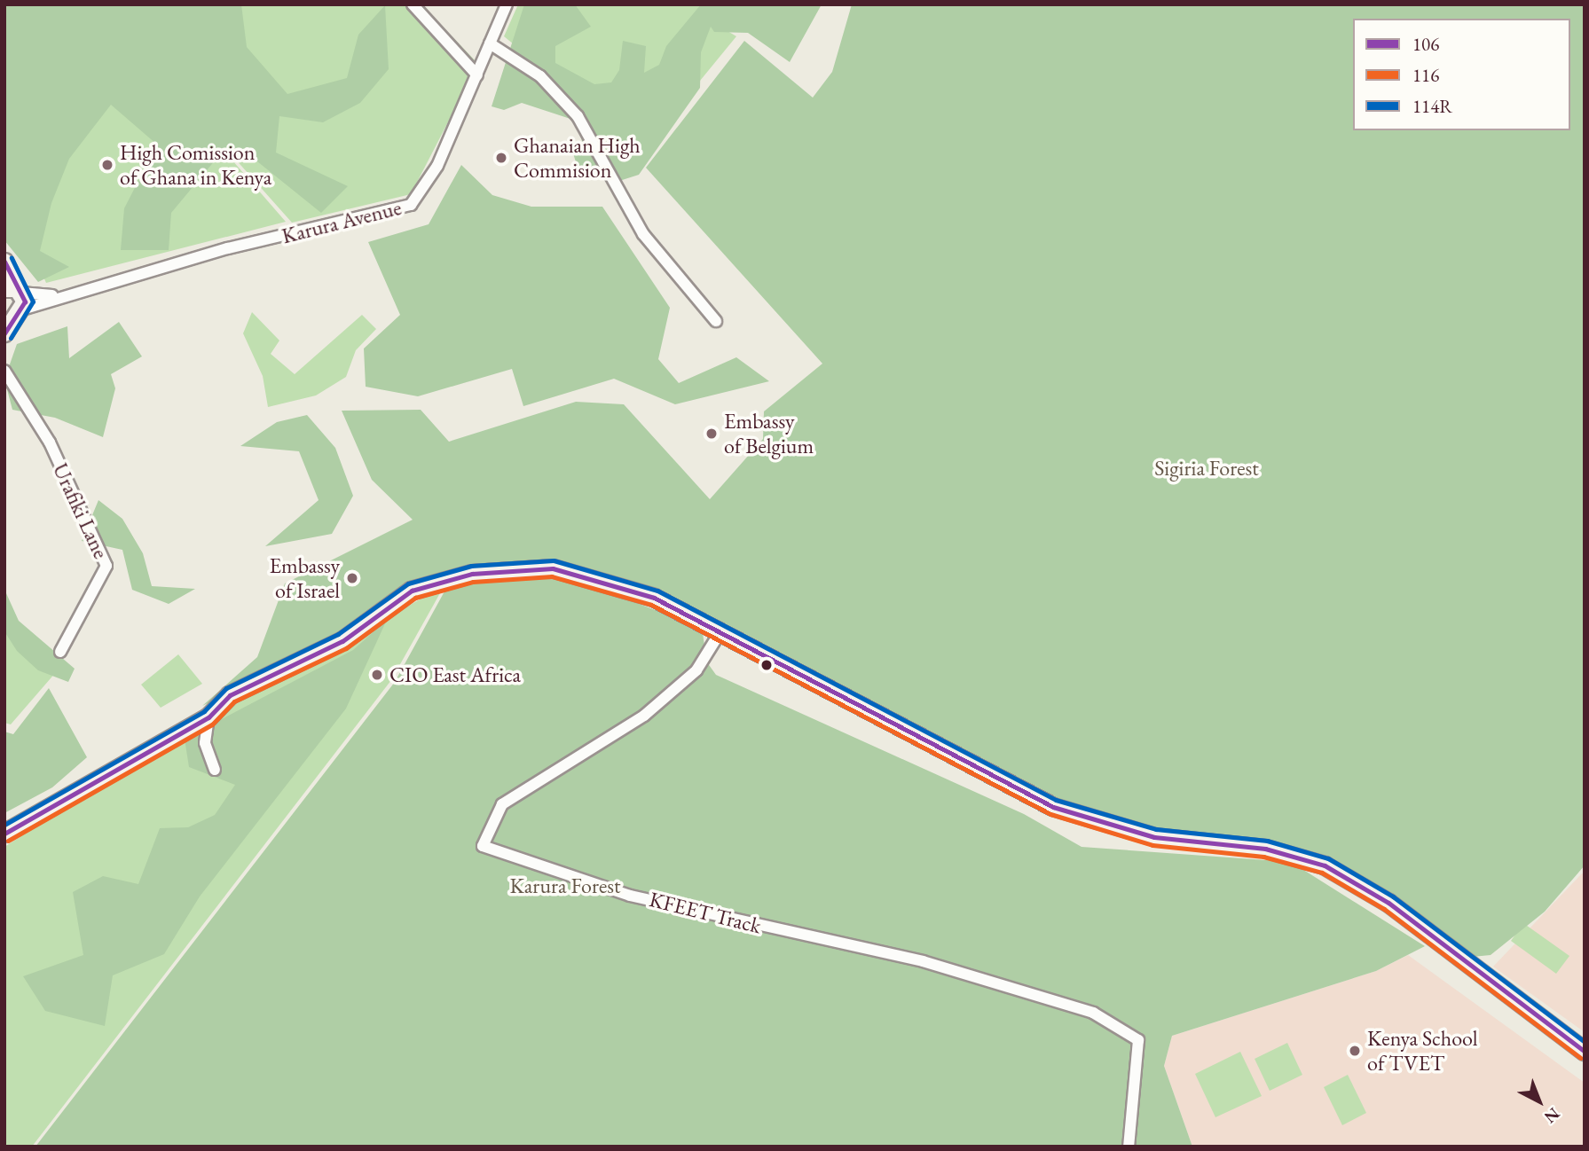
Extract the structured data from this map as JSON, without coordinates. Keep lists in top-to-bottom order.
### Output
{
  "streets": {
    "street": ["Karura Avenue", "Urafiki Lane", "KFEET Track"]
  },
  "parks": ["Sigiria Forest", "Karura Forest"],
  "places": [
    "Ghanaian High Commision",
    "High Comission of Ghana in Kenya",
    "Embassy of Belgium",
    "Embassy of Israel",
    "CIO East Africa",
    "Kenya School of TVET"
  ],
  "lines": ["transit line 114R", "transit line 106", "transit line 116"],
  "legend": ["106", "116", "114R"],
  "north": "bottom right"
}
